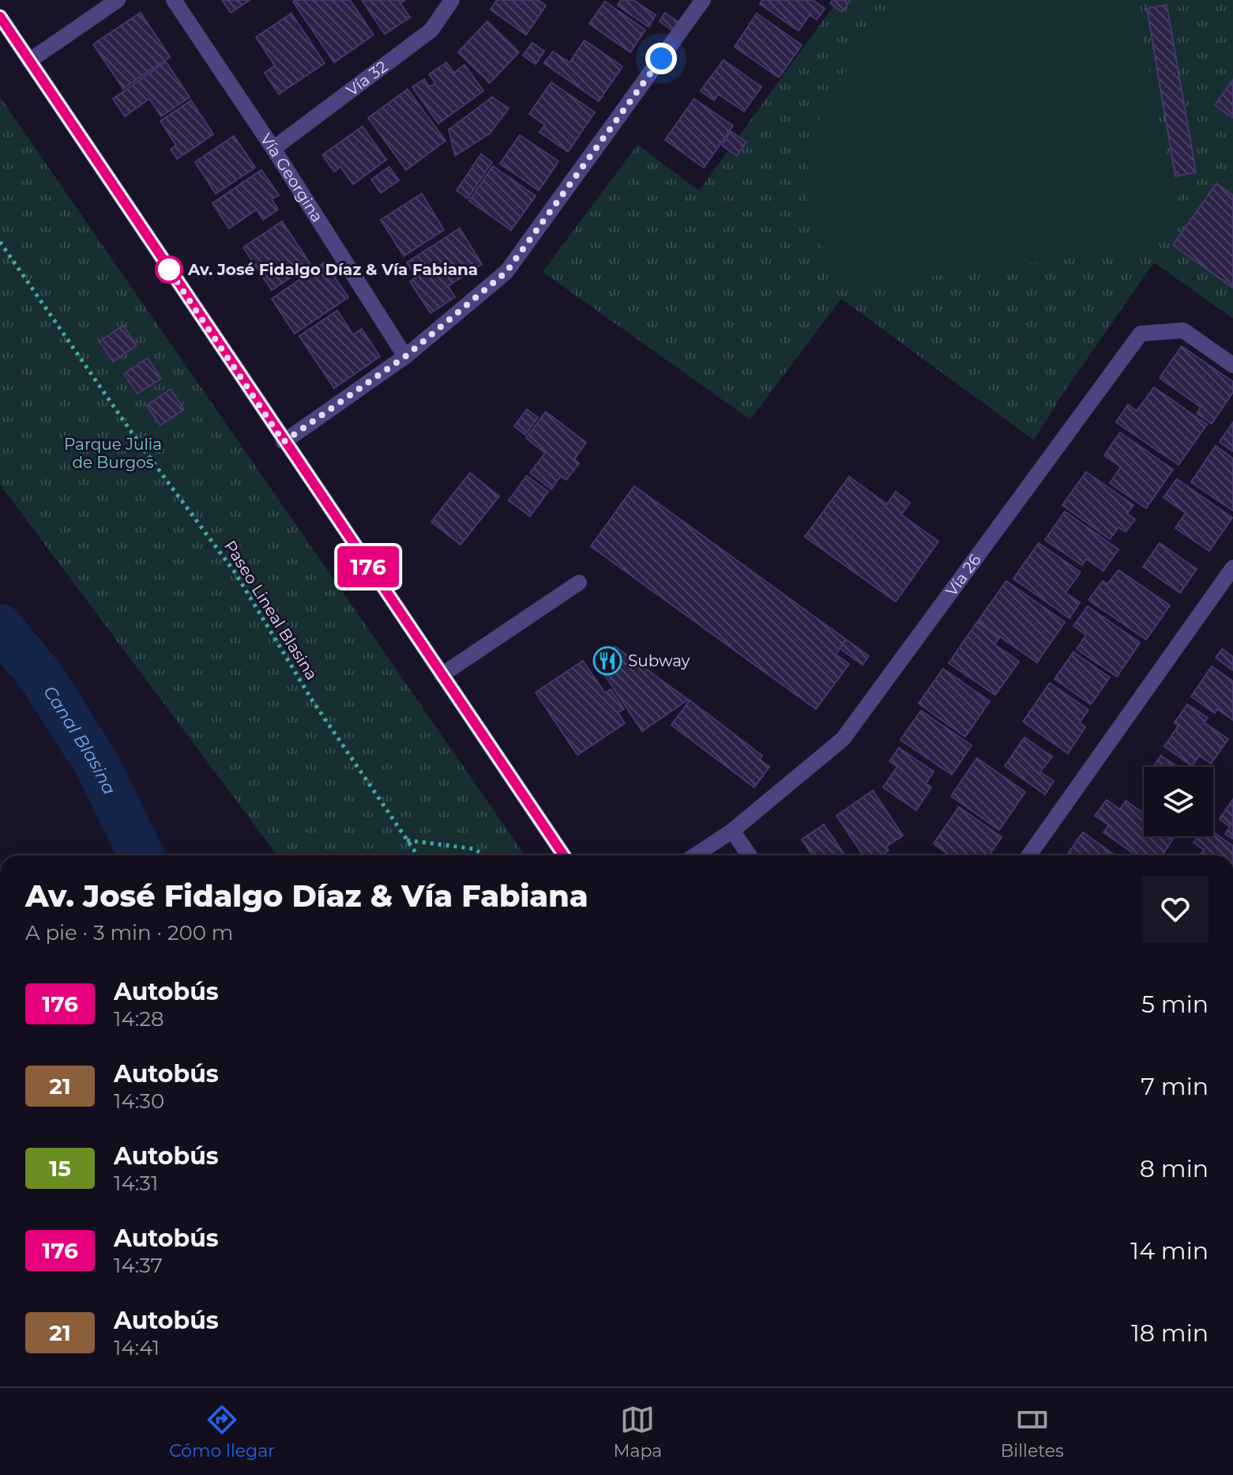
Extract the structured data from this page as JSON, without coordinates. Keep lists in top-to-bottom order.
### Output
{
  "streets": {
    "street": ["Vía 32", "Vía Georgina", "Vía 26"],
    "path": ["Paseo Lineal Blasina"]
  },
  "crossings": [
    ["Vía 32", "Vía Georgina"]
  ],
  "water": ["Canal Blasina"],
  "parks": ["Parque Julia de Burgos"],
  "places": {
    "other": ["Av. José Fidalgo Díaz & Vía Fabiana"],
    "restaurant": ["Subway"]
  },
  "lines": ["bus line 176"],
  "page": {
    "on_map": "176",
    "heading": ["Av. José Fidalgo Díaz & Vía Fabiana", "A pie · 3 min · 200 m"],
    "list": [
      {
        "mark": "176",
        "name": "Autobús",
        "note": "14:28",
        "value": "5 min"
      },
      {
        "mark": "21",
        "name": "Autobús",
        "note": "14:30",
        "value": "7 min"
      },
      {
        "mark": "15",
        "name": "Autobús",
        "note": "14:31",
        "value": "8 min"
      },
      {
        "mark": "176",
        "name": "Autobús",
        "note": "14:37",
        "value": "14 min"
      },
      {
        "mark": "21",
        "name": "Autobús",
        "note": "14:41",
        "value": "18 min"
      }
    ],
    "tabs": ["Cómo llegar", "Mapa", "Billetes"]
  }
}
